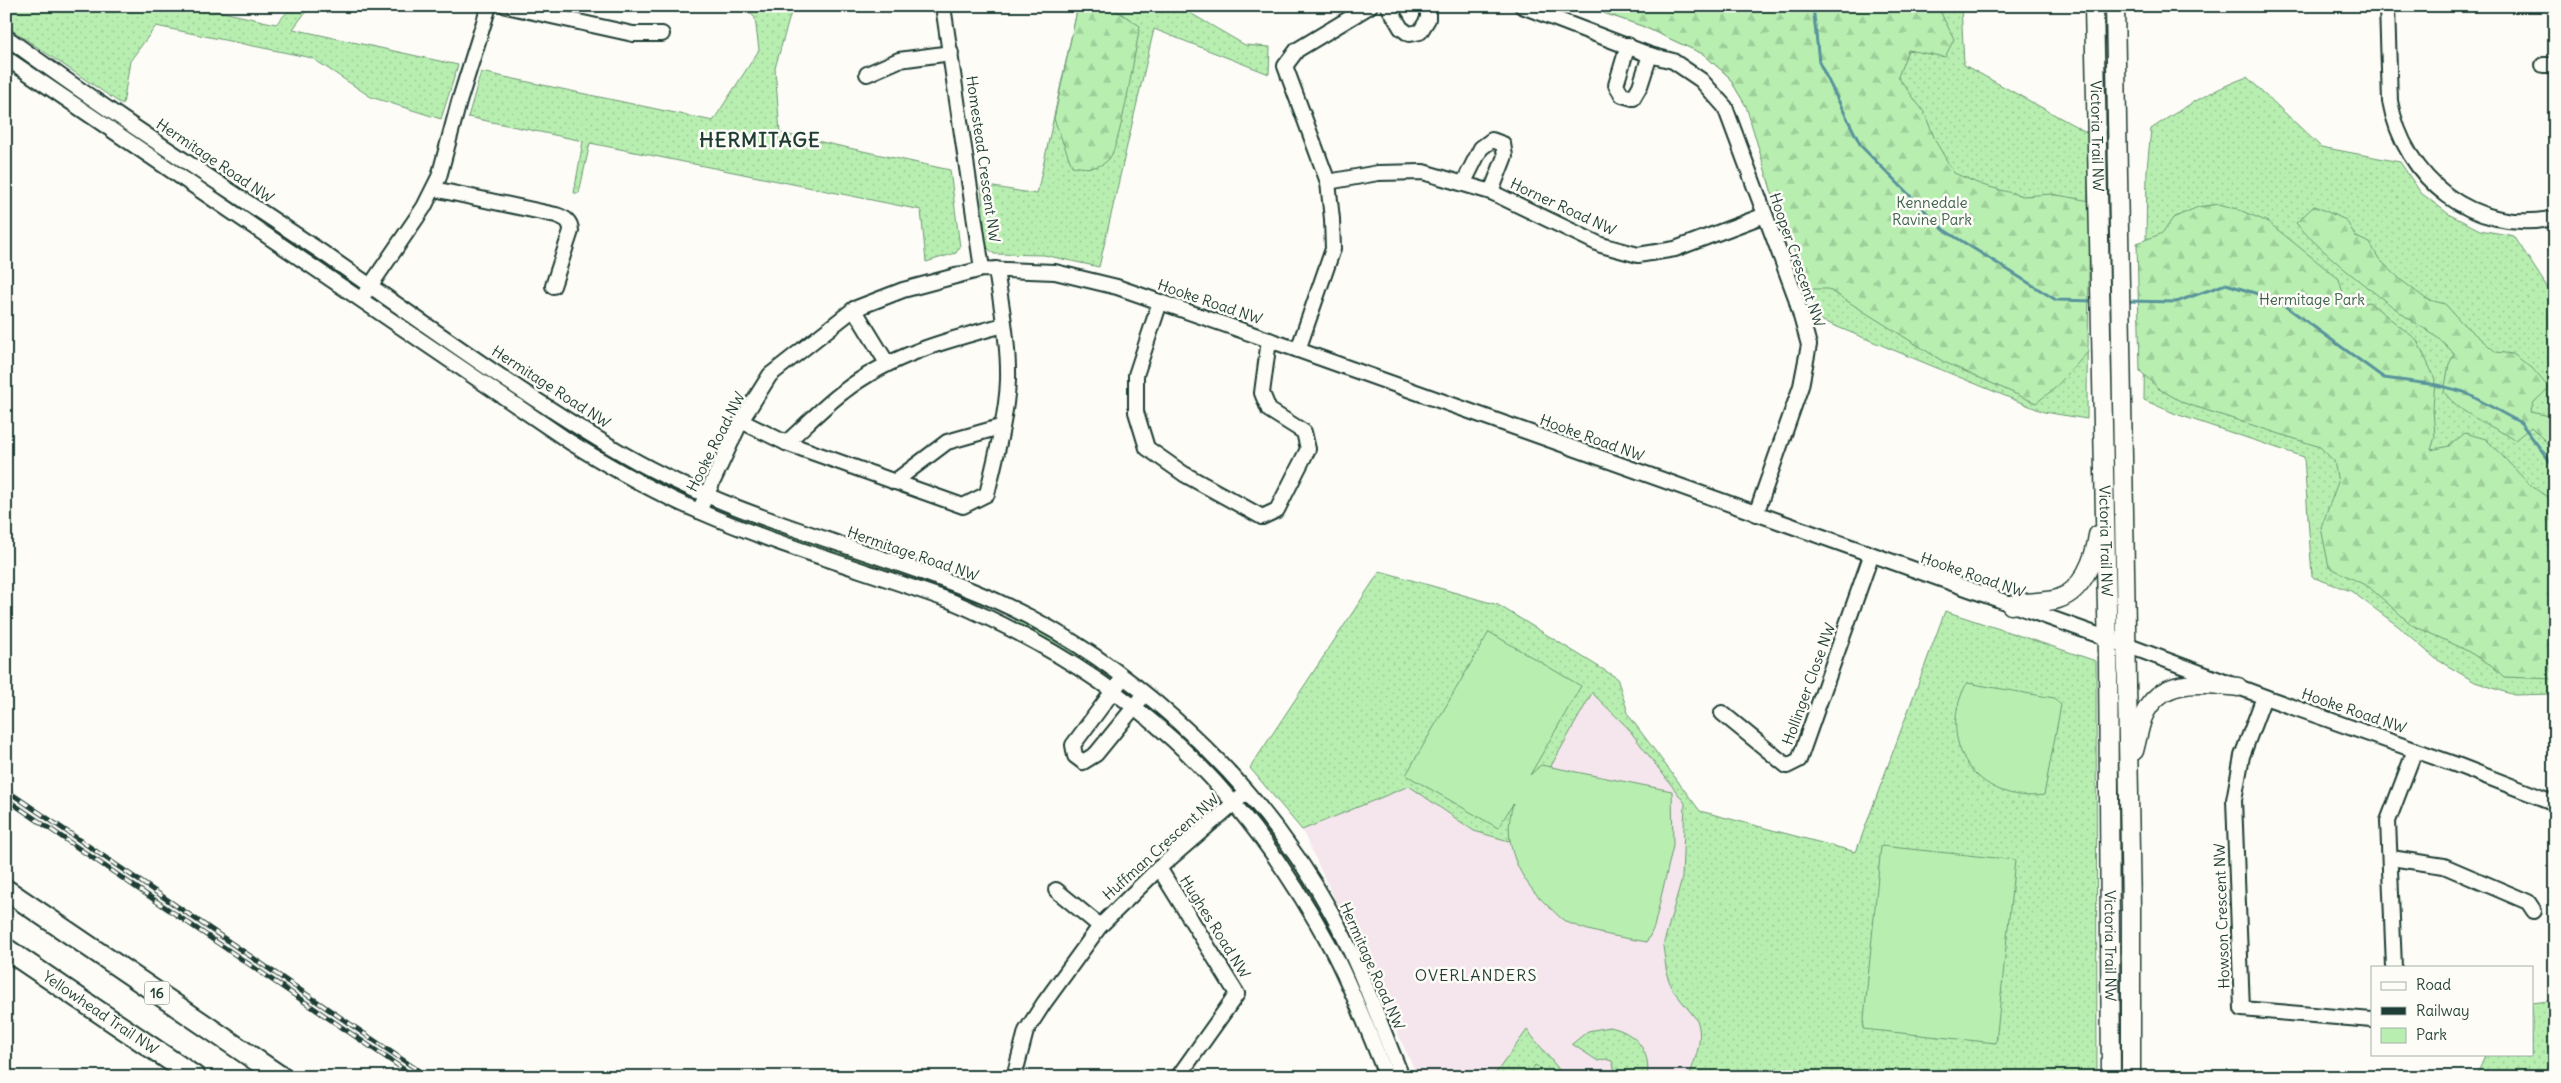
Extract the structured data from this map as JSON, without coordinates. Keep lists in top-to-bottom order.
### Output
{
  "streets": {
    "highway": ["16", "Yellowhead Trail NW"],
    "main road": ["Victoria Trail NW"],
    "street": [
      "Homestead Crescent NW",
      "Hermitage Road NW",
      "Horner Road NW",
      "Hooper Crescent NW",
      "Hooke Road NW",
      "Hollinger Close NW",
      "Huffman Crescent NW",
      "Howson Crescent NW",
      "Hughes Road NW"
    ]
  },
  "crossings": [
    ["Victoria Trail NW", "Hooke Road NW"],
    ["Homestead Crescent NW", "Hooke Road NW"],
    ["Hermitage Road NW", "Hooke Road NW"],
    ["Hermitage Road NW", "Huffman Crescent NW"],
    ["Horner Road NW", "Hooper Crescent NW"],
    ["Hooper Crescent NW", "Hooke Road NW"],
    ["Hooke Road NW", "Hollinger Close NW"],
    ["Hooke Road NW", "Howson Crescent NW"],
    ["Huffman Crescent NW", "Hughes Road NW"]
  ],
  "districts": ["HERMITAGE", "OVERLANDERS"],
  "parks": ["Kennedale Ravine Park", "Hermitage Park"],
  "legend": ["Road", "Railway", "Park"]
}
